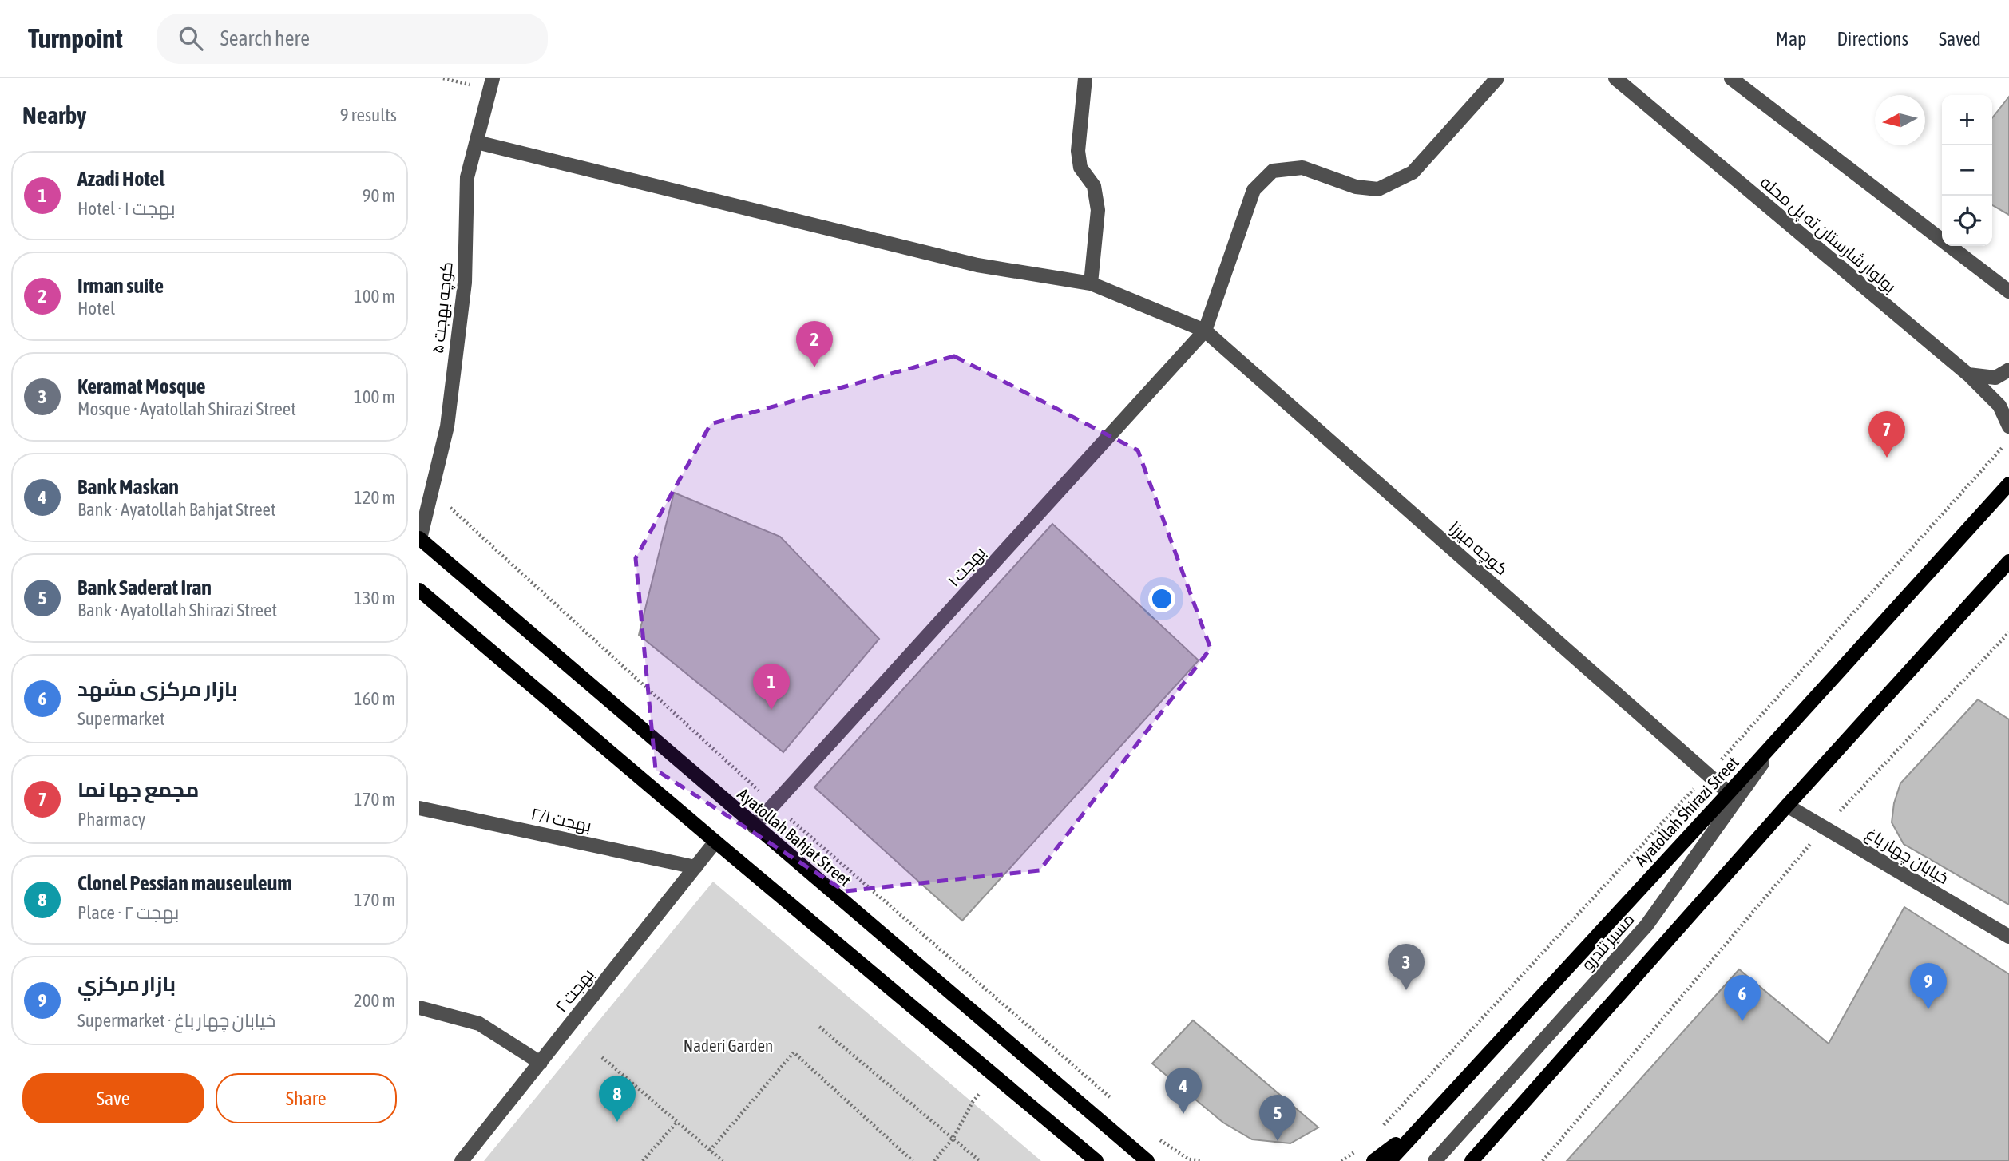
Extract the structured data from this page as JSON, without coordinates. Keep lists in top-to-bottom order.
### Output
{
  "streets": {
    "main road": ["Ayatollah Shirazi Street", "Ayatollah Bahjat Street"],
    "street": [
      "بولوار شارستان ته پل محله",
      "کوچه بهجت ۵",
      "کوچه میرزا",
      "بهجت ۱",
      "بهجت ۲/۱",
      "خیابان چهار باغ",
      "مسیر تندرو",
      "بهجت ۲"
    ]
  },
  "crossings": [
    ["کوچه بهجت ۵", "کوچه میرزا"],
    ["کوچه بهجت ۵", "Ayatollah Bahjat Street"],
    ["کوچه میرزا", "بهجت ۱"],
    ["کوچه میرزا", "Ayatollah Shirazi Street"],
    ["بهجت ۱", "Ayatollah Bahjat Street"],
    ["Ayatollah Shirazi Street", "مسیر تندرو"],
    ["بهجت ۲/۱", "بهجت ۲"]
  ],
  "parks": ["Naderi Garden"],
  "north": "left",
  "page": {
    "header": "Turnpoint",
    "search": "Search here",
    "nav": ["Map", "Directions", "Saved"],
    "heading": ["Nearby", "9 results"],
    "map_buttons": ["+", "−"],
    "list": [
      {
        "mark": "1",
        "name": "Azadi Hotel",
        "note": "Hotel · بهجت ۱",
        "value": "90 m"
      },
      {
        "mark": "2",
        "name": "Irman suite",
        "note": "Hotel",
        "value": "100 m"
      },
      {
        "mark": "3",
        "name": "Keramat Mosque",
        "note": "Mosque · Ayatollah Shirazi Street",
        "value": "100 m"
      },
      {
        "mark": "4",
        "name": "Bank Maskan",
        "note": "Bank · Ayatollah Bahjat Street",
        "value": "120 m"
      },
      {
        "mark": "5",
        "name": "Bank Saderat Iran",
        "note": "Bank · Ayatollah Shirazi Street",
        "value": "130 m"
      },
      {
        "mark": "6",
        "name": "بازار مرکزی مشهد",
        "note": "Supermarket",
        "value": "160 m"
      },
      {
        "mark": "7",
        "name": "مجمع جها نما",
        "note": "Pharmacy",
        "value": "170 m"
      },
      {
        "mark": "8",
        "name": "Clonel Pessian mauseuleum",
        "note": "Place · بهجت ۲",
        "value": "170 m"
      },
      {
        "mark": "9",
        "name": "بازار مركزي",
        "note": "Supermarket · خیابان چهار باغ",
        "value": "200 m"
      }
    ],
    "pins": [
      "2",
      "7",
      "1",
      "3",
      "9",
      "6",
      "4",
      "8",
      "5"
    ],
    "buttons": ["Save", "Share"]
  }
}
